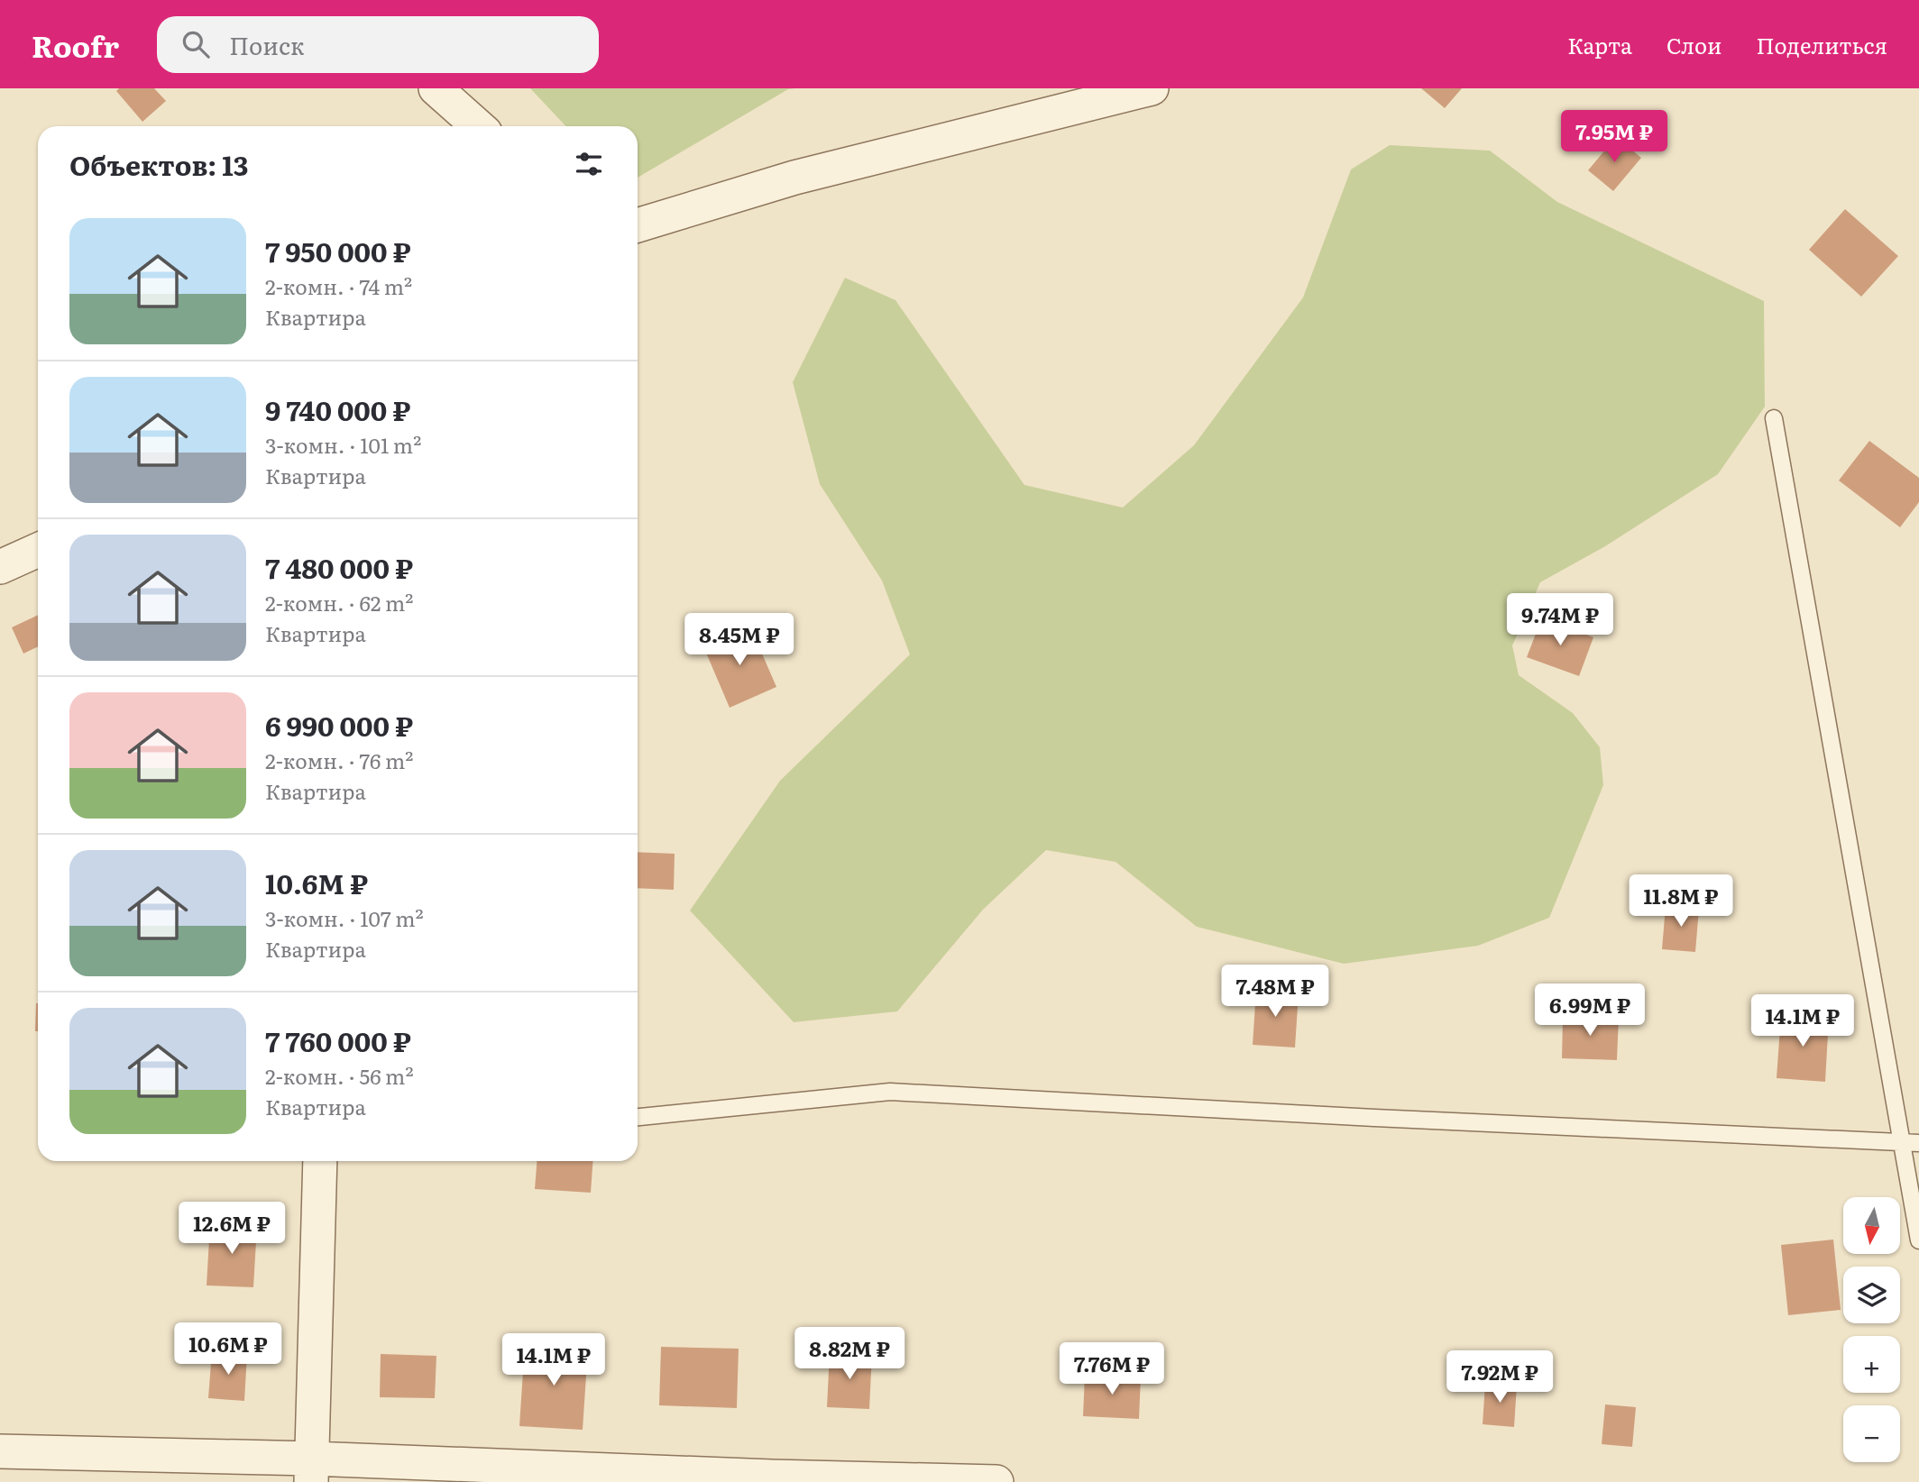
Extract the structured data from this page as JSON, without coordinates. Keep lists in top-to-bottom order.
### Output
{
  "north": "bottom",
  "page": {
    "header": "Roofr",
    "search": "Поиск",
    "nav": ["Карта", "Слои", "Поделиться"],
    "price": [
      "7.95M ₽",
      "9.74M ₽",
      "8.45M ₽",
      "11.8M ₽",
      "7.48M ₽",
      "6.99M ₽",
      "14.1M ₽",
      "12.6M ₽",
      "10.6M ₽",
      "8.82M ₽",
      "14.1M ₽",
      "7.76M ₽",
      "7.92M ₽"
    ],
    "heading": "Объектов: 13",
    "list": [
      {
        "name": "7 950 000 ₽",
        "note": "2-комн. · 74 m² · Квартира"
      },
      {
        "name": "9 740 000 ₽",
        "note": "3-комн. · 101 m² · Квартира"
      },
      {
        "name": "7 480 000 ₽",
        "note": "2-комн. · 62 m² · Квартира"
      },
      {
        "name": "6 990 000 ₽",
        "note": "2-комн. · 76 m² · Квартира"
      },
      {
        "name": "10.6M ₽",
        "note": "3-комн. · 107 m² · Квартира"
      },
      {
        "name": "7 760 000 ₽",
        "note": "2-комн. · 56 m² · Квартира"
      }
    ],
    "map_buttons": ["+", "−"]
  }
}
